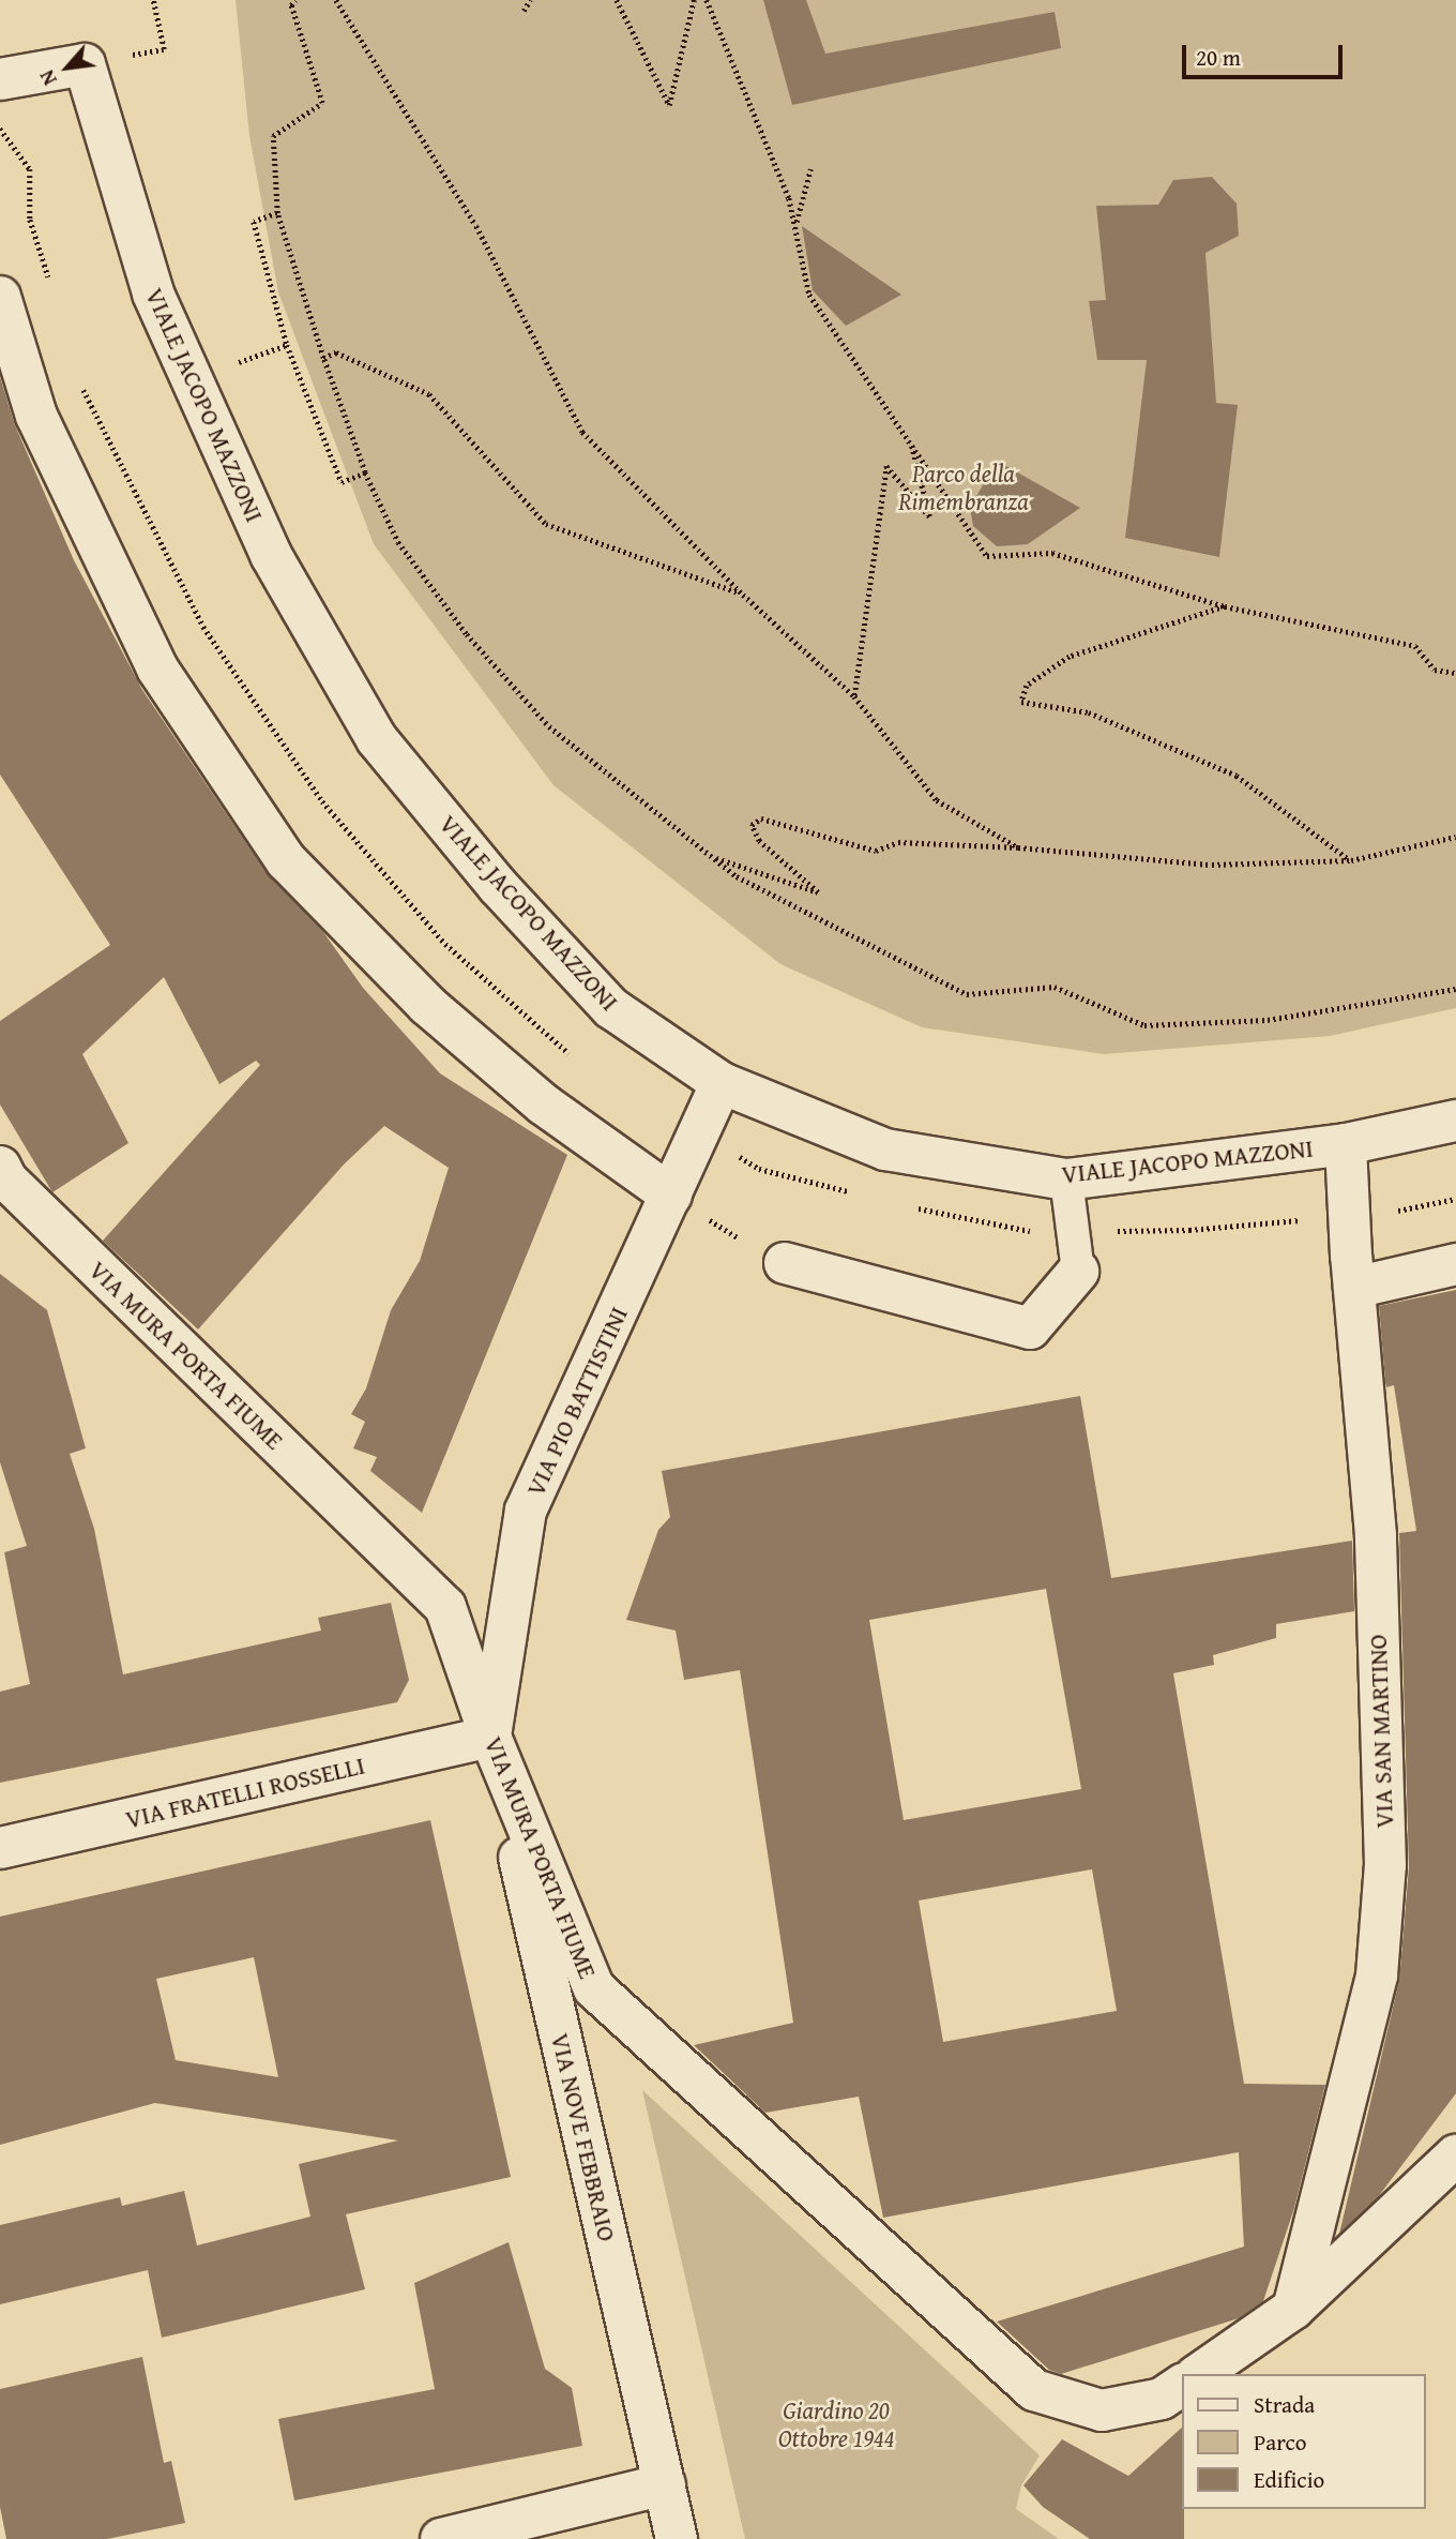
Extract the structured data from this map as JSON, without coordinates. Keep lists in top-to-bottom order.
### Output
{
  "streets": {
    "street": [
      "VIALE JACOPO MAZZONI",
      "VIA MURA PORTA FIUME",
      "VIA PIO BATTISTINI",
      "VIA SAN MARTINO",
      "VIA FRATELLI ROSSELLI",
      "VIA NOVE FEBBRAIO"
    ]
  },
  "crossings": [
    ["VIALE JACOPO MAZZONI", "VIA PIO BATTISTINI"],
    ["VIALE JACOPO MAZZONI", "VIA SAN MARTINO"],
    ["VIA MURA PORTA FIUME", "VIA PIO BATTISTINI"],
    ["VIA MURA PORTA FIUME", "VIA FRATELLI ROSSELLI"],
    ["VIA MURA PORTA FIUME", "VIA NOVE FEBBRAIO"],
    ["VIA PIO BATTISTINI", "VIA FRATELLI ROSSELLI"],
    ["VIA PIO BATTISTINI", "VIA NOVE FEBBRAIO"],
    ["VIA FRATELLI ROSSELLI", "VIA NOVE FEBBRAIO"]
  ],
  "parks": ["Parco della Rimembranza", "Giardino 20 Ottobre 1944"],
  "legend": ["Strada", "Parco", "Edificio"],
  "scale_bar": "20 m",
  "north": "bottom left"
}
